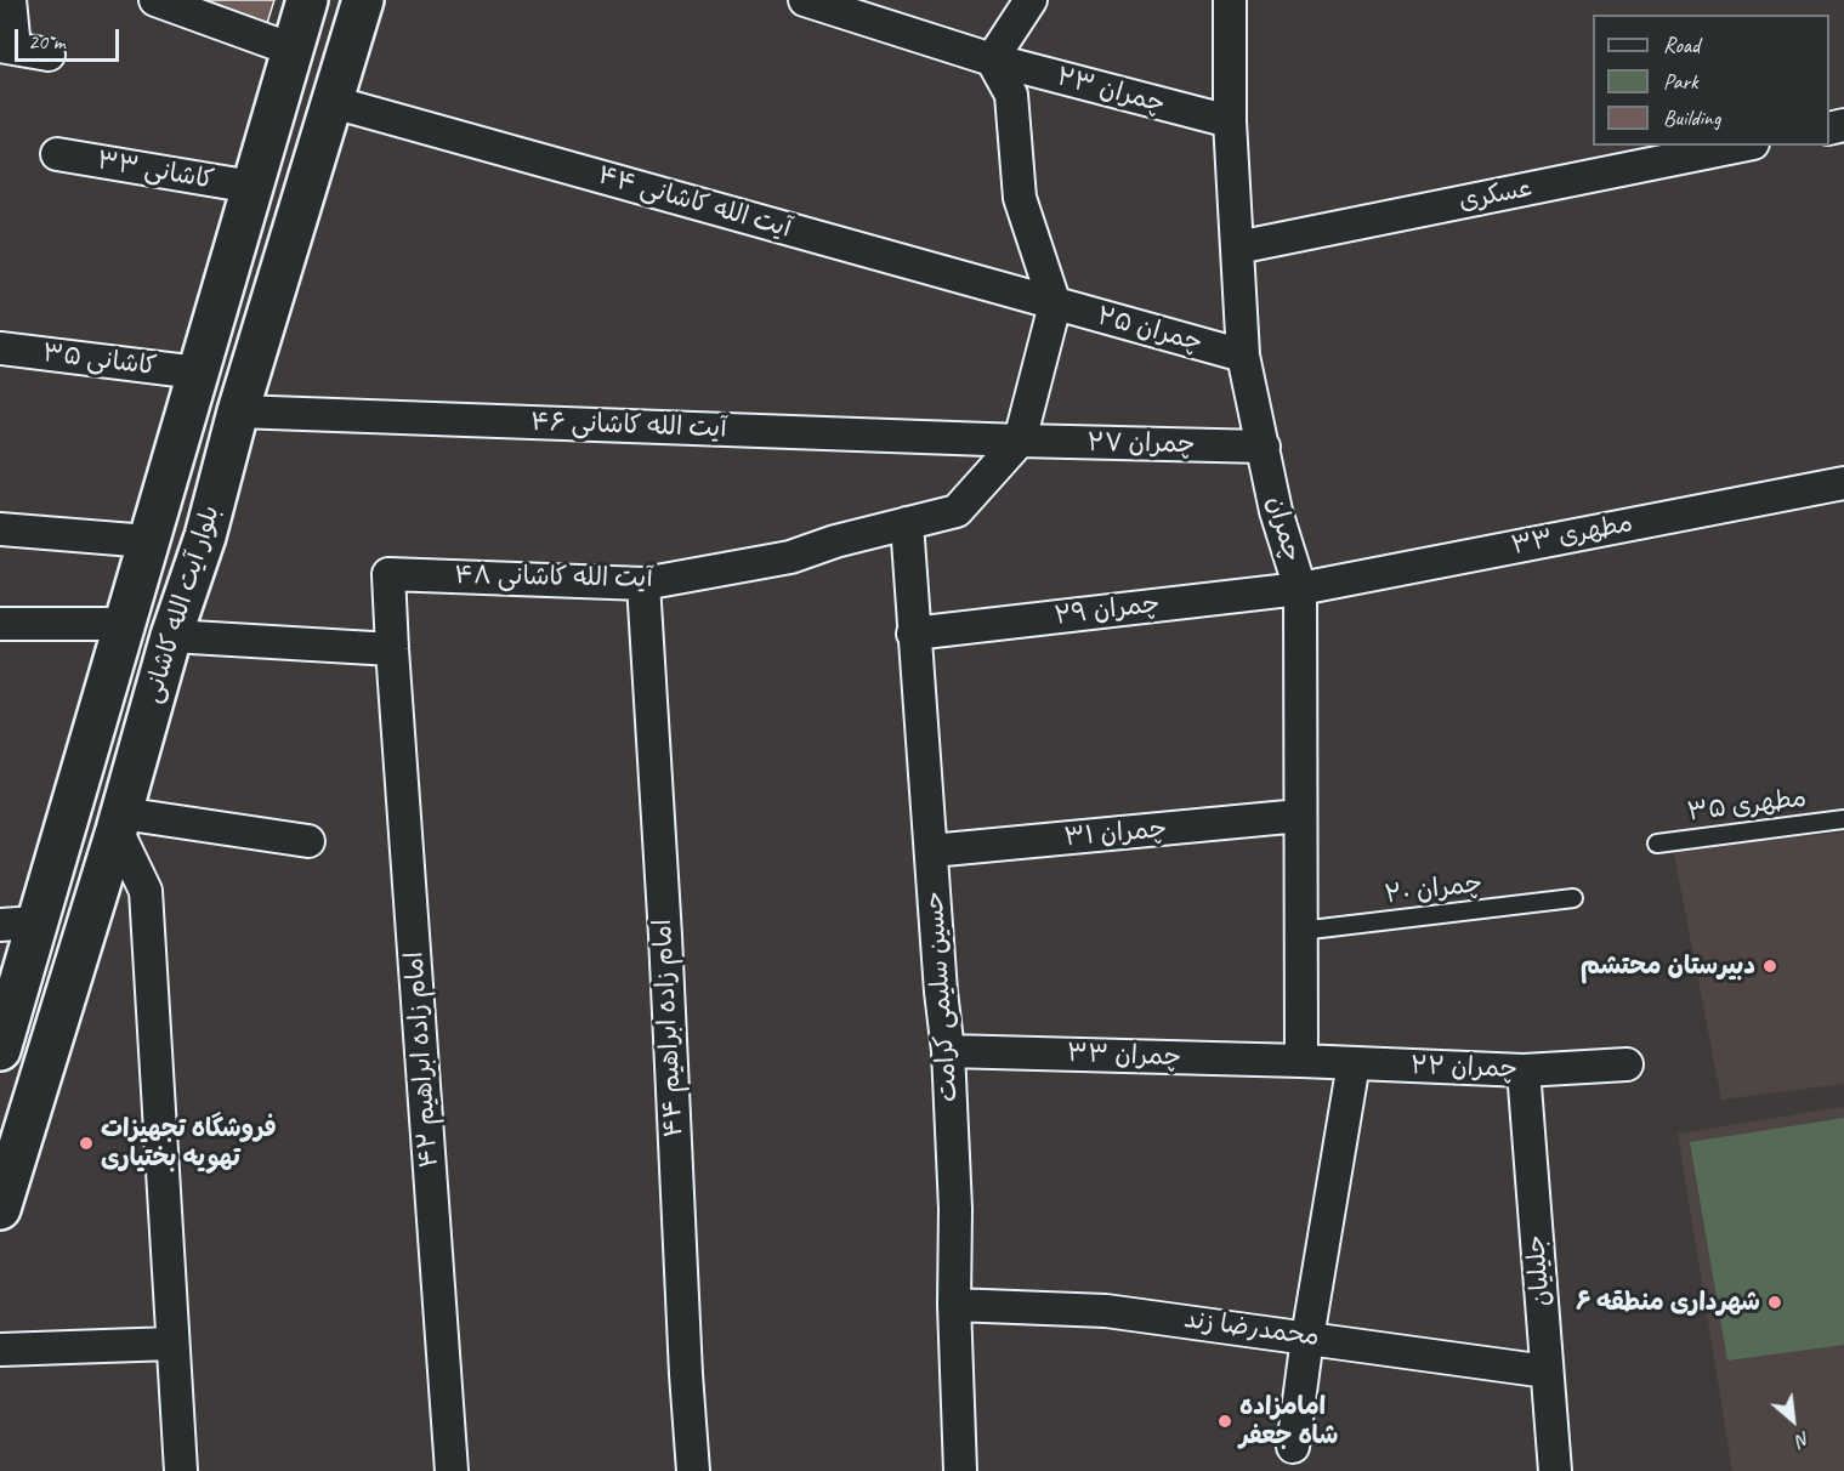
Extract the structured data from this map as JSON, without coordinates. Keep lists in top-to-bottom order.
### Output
{
  "streets": {
    "main road": ["بلوار آیت الله کاشانی"],
    "street": [
      "چمران ۲۳",
      "کاشانی ۳۳",
      "عسکری",
      "آیت الله کاشانی ۴۴",
      "چمران ۲۵",
      "کاشانی ۳۵",
      "آیت الله کاشانی ۴۶",
      "چمران ۲۷",
      "چمران",
      "مطهری ۳۳",
      "آیت الله کاشانی ۴۸",
      "چمران ۲۹",
      "چمران ۳۱",
      "حسین سلیمی کرامت",
      "امام زاده ابراهیم ۴۴",
      "چمران ۳۳",
      "امام زاده ابراهیم ۴۲",
      "چمران ۲۲",
      "جلیلیان",
      "محمدرضا زند"
    ],
    "lane": ["مطهری ۳۵", "چمران ۲۰"]
  },
  "crossings": [
    ["چمران ۲۳", "چمران"],
    ["کاشانی ۳۳", "بلوار آیت الله کاشانی"],
    ["عسکری", "چمران"],
    ["آیت الله کاشانی ۴۴", "چمران ۲۵"],
    ["آیت الله کاشانی ۴۴", "بلوار آیت الله کاشانی"],
    ["چمران ۲۵", "چمران"],
    ["کاشانی ۳۵", "بلوار آیت الله کاشانی"],
    ["آیت الله کاشانی ۴۶", "چمران ۲۷"],
    ["آیت الله کاشانی ۴۶", "آیت الله کاشانی ۴۸"],
    ["آیت الله کاشانی ۴۶", "بلوار آیت الله کاشانی"],
    ["چمران ۲۷", "چمران"],
    ["چمران ۲۷", "آیت الله کاشانی ۴۸"],
    ["چمران", "مطهری ۳۳"],
    ["چمران", "چمران ۲۹"],
    ["چمران", "چمران ۳۱"],
    ["چمران", "چمران ۲۰"],
    ["چمران", "چمران ۳۳"],
    ["چمران", "چمران ۲۲"],
    ["مطهری ۳۳", "چمران ۲۹"],
    ["آیت الله کاشانی ۴۸", "حسین سلیمی کرامت"],
    ["آیت الله کاشانی ۴۸", "امام زاده ابراهیم ۴۴"],
    ["آیت الله کاشانی ۴۸", "امام زاده ابراهیم ۴۲"],
    ["چمران ۲۹", "حسین سلیمی کرامت"],
    ["چمران ۳۱", "حسین سلیمی کرامت"],
    ["حسین سلیمی کرامت", "چمران ۳۳"],
    ["حسین سلیمی کرامت", "محمدرضا زند"],
    ["چمران ۳۳", "چمران ۲۲"],
    ["چمران ۲۲", "جلیلیان"],
    ["جلیلیان", "محمدرضا زند"]
  ],
  "places": [
    "دبیرستان محتشم",
    "فروشگاه تجهیزات تهویه بختیاری",
    "شهرداری منطقه ۶",
    "امامزاده شاه جعفر"
  ],
  "legend": ["Road", "Park", "Building"],
  "scale_bar": "20 m",
  "north": "bottom right"
}
